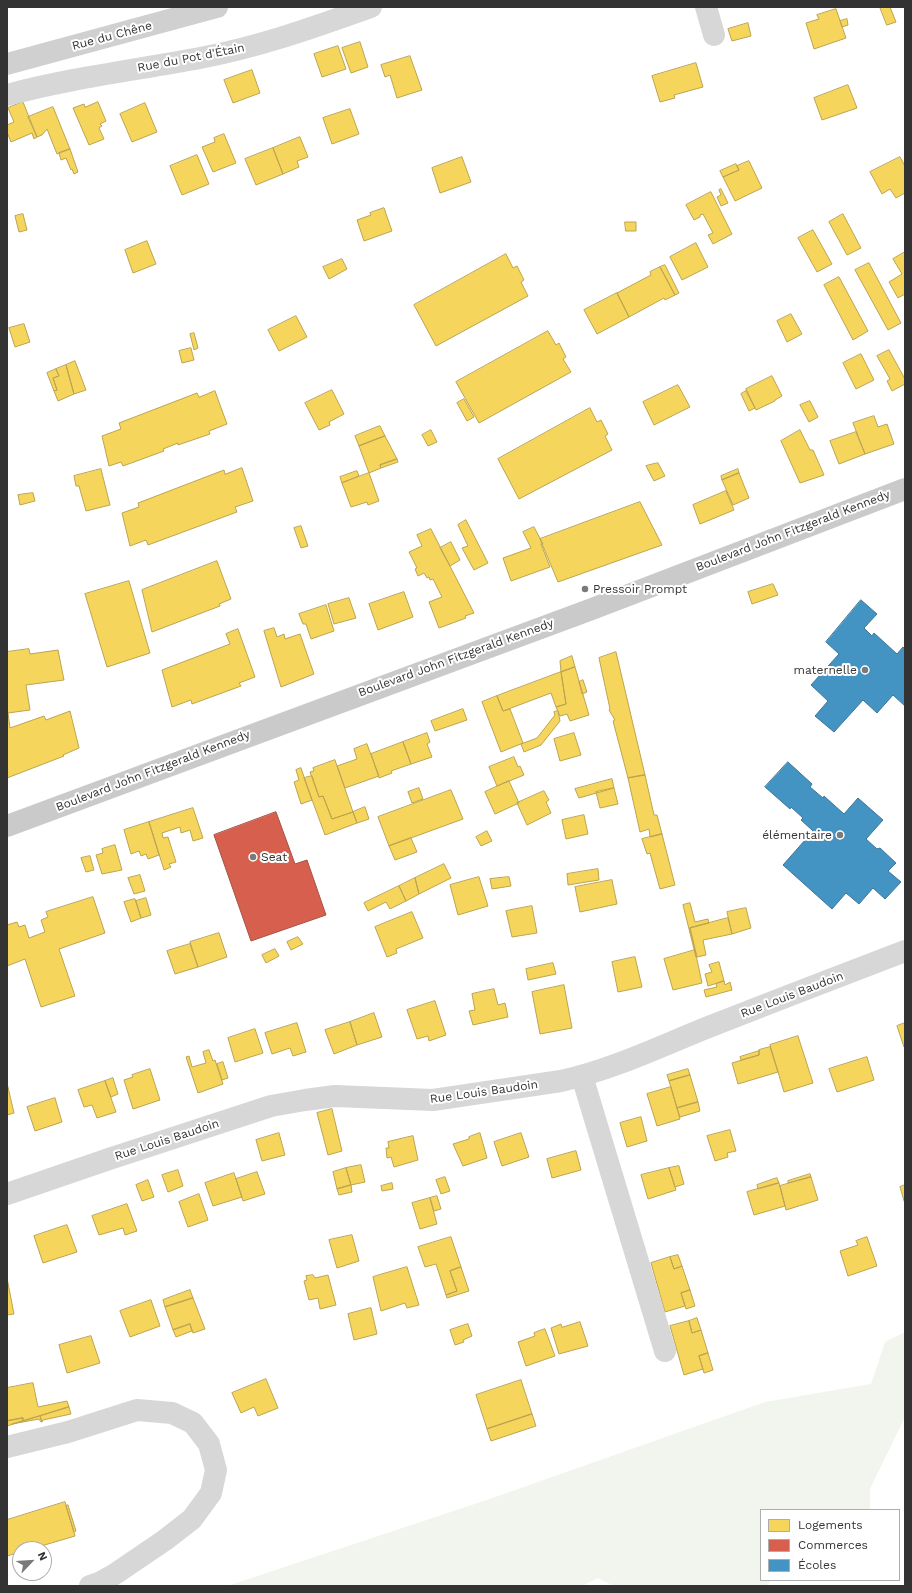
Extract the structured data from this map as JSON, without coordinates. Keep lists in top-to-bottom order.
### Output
{
  "streets": {
    "main road": ["Boulevard John Fitzgerald Kennedy"],
    "street": ["Rue du Chêne", "Rue du Pot d'Étain", "Rue Louis Baudoin"]
  },
  "places": [
    "Pressoir Prompt",
    "maternelle",
    "élémentaire",
    "Seat"
  ],
  "legend": ["Logements", "Commerces", "Écoles"],
  "north": "top right"
}
